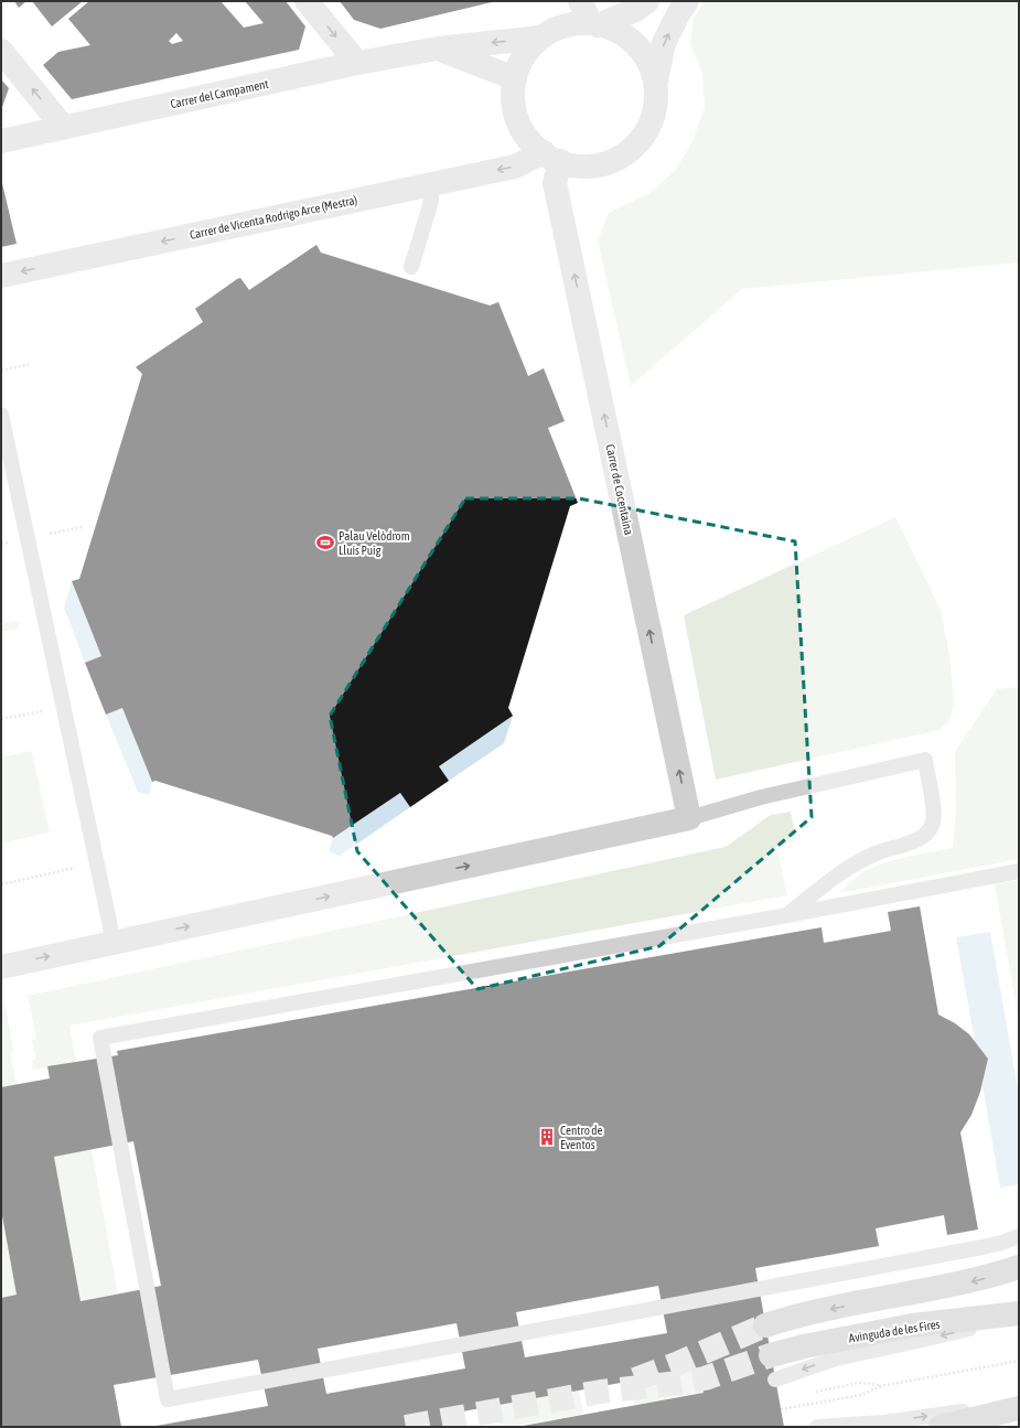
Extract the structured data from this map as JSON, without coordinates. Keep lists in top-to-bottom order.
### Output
{
  "streets": {
    "main road": ["Avinguda de les Fires"],
    "street": ["Carrer del Campament", "Carrer de Vicenta Rodrigo Arce (Mestra)", "Carrer de Cocentaina"]
  },
  "crossings": [
    ["Carrer del Campament", "Carrer de Vicenta Rodrigo Arce (Mestra)"],
    ["Carrer del Campament", "Carrer de Cocentaina"],
    ["Carrer de Vicenta Rodrigo Arce (Mestra)", "Carrer de Cocentaina"]
  ],
  "one_way": ["Carrer de Vicenta Rodrigo Arce (Mestra)", "Carrer de Cocentaina"],
  "places": {
    "sports": ["Palau Velòdrom Lluís Puig"],
    "building": ["Centro de Eventos"]
  }
}
